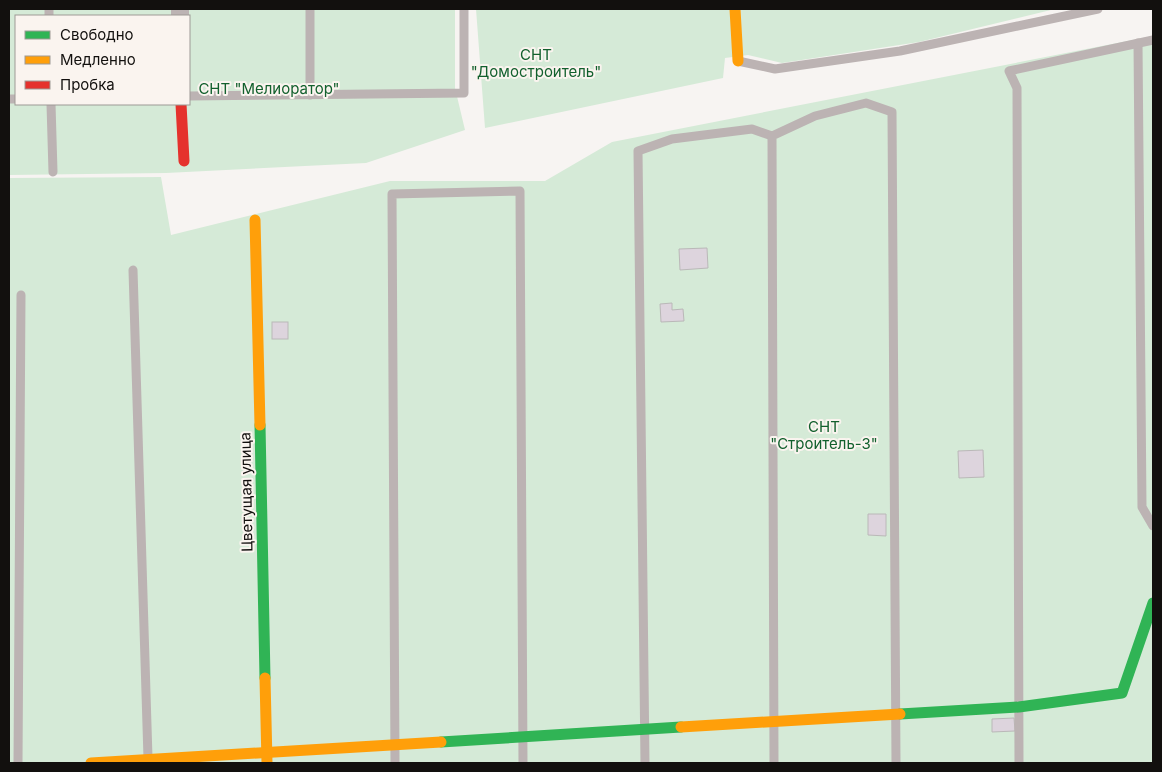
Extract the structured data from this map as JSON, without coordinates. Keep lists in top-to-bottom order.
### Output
{
  "streets": {
    "street": ["Цветущая улица"]
  },
  "parks": ["СНТ \"Домостроитель\"", "СНТ \"Мелиоратор\"", "СНТ \"Строитель-3\""],
  "legend": ["Свободно", "Медленно", "Пробка"]
}
